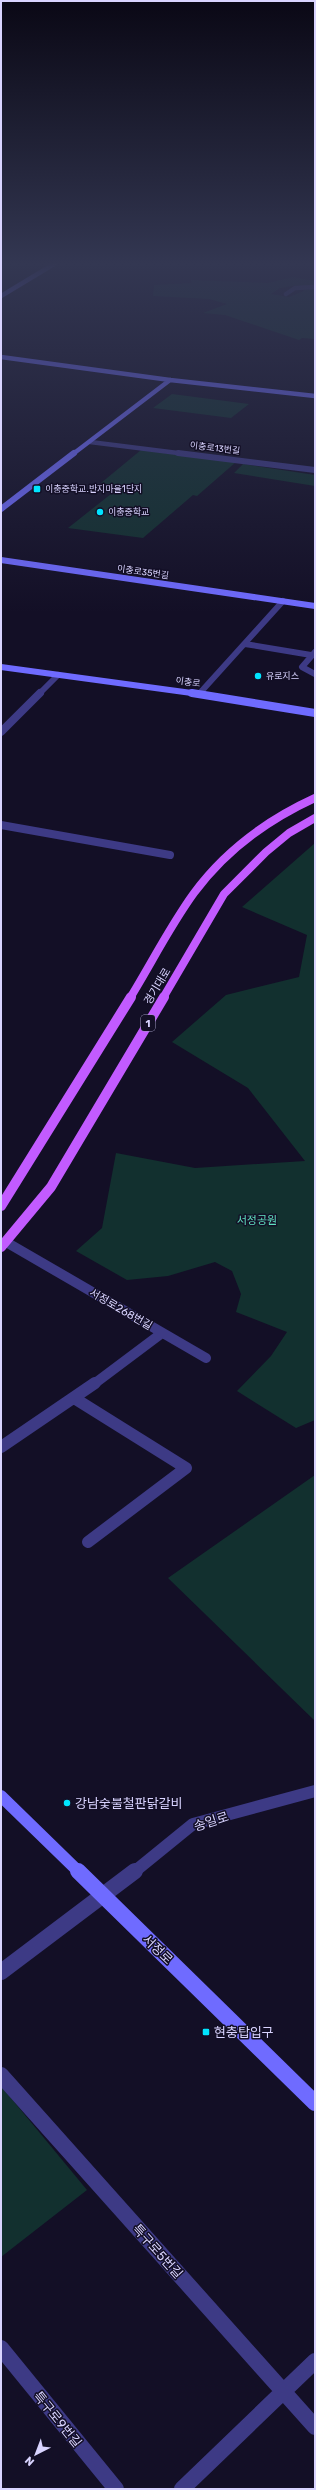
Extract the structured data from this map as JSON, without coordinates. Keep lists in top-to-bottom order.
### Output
{
  "streets": {
    "main road": ["경기대로", "1"],
    "street": [
      "이충로13번길",
      "이충로35번길",
      "이충로",
      "서정로268번길",
      "송일로",
      "서정로",
      "특구로5번길",
      "특구로9번길"
    ]
  },
  "crossings": [
    ["경기대로", "서정로268번길"],
    ["송일로", "서정로"]
  ],
  "parks": ["서정공원"],
  "places": {
    "transit": ["이충중학교.반지마을1단지", "현충탑입구"],
    "other": ["이충중학교", "유로지스", "강남숯불철판닭갈비"]
  },
  "north": "bottom left"
}
